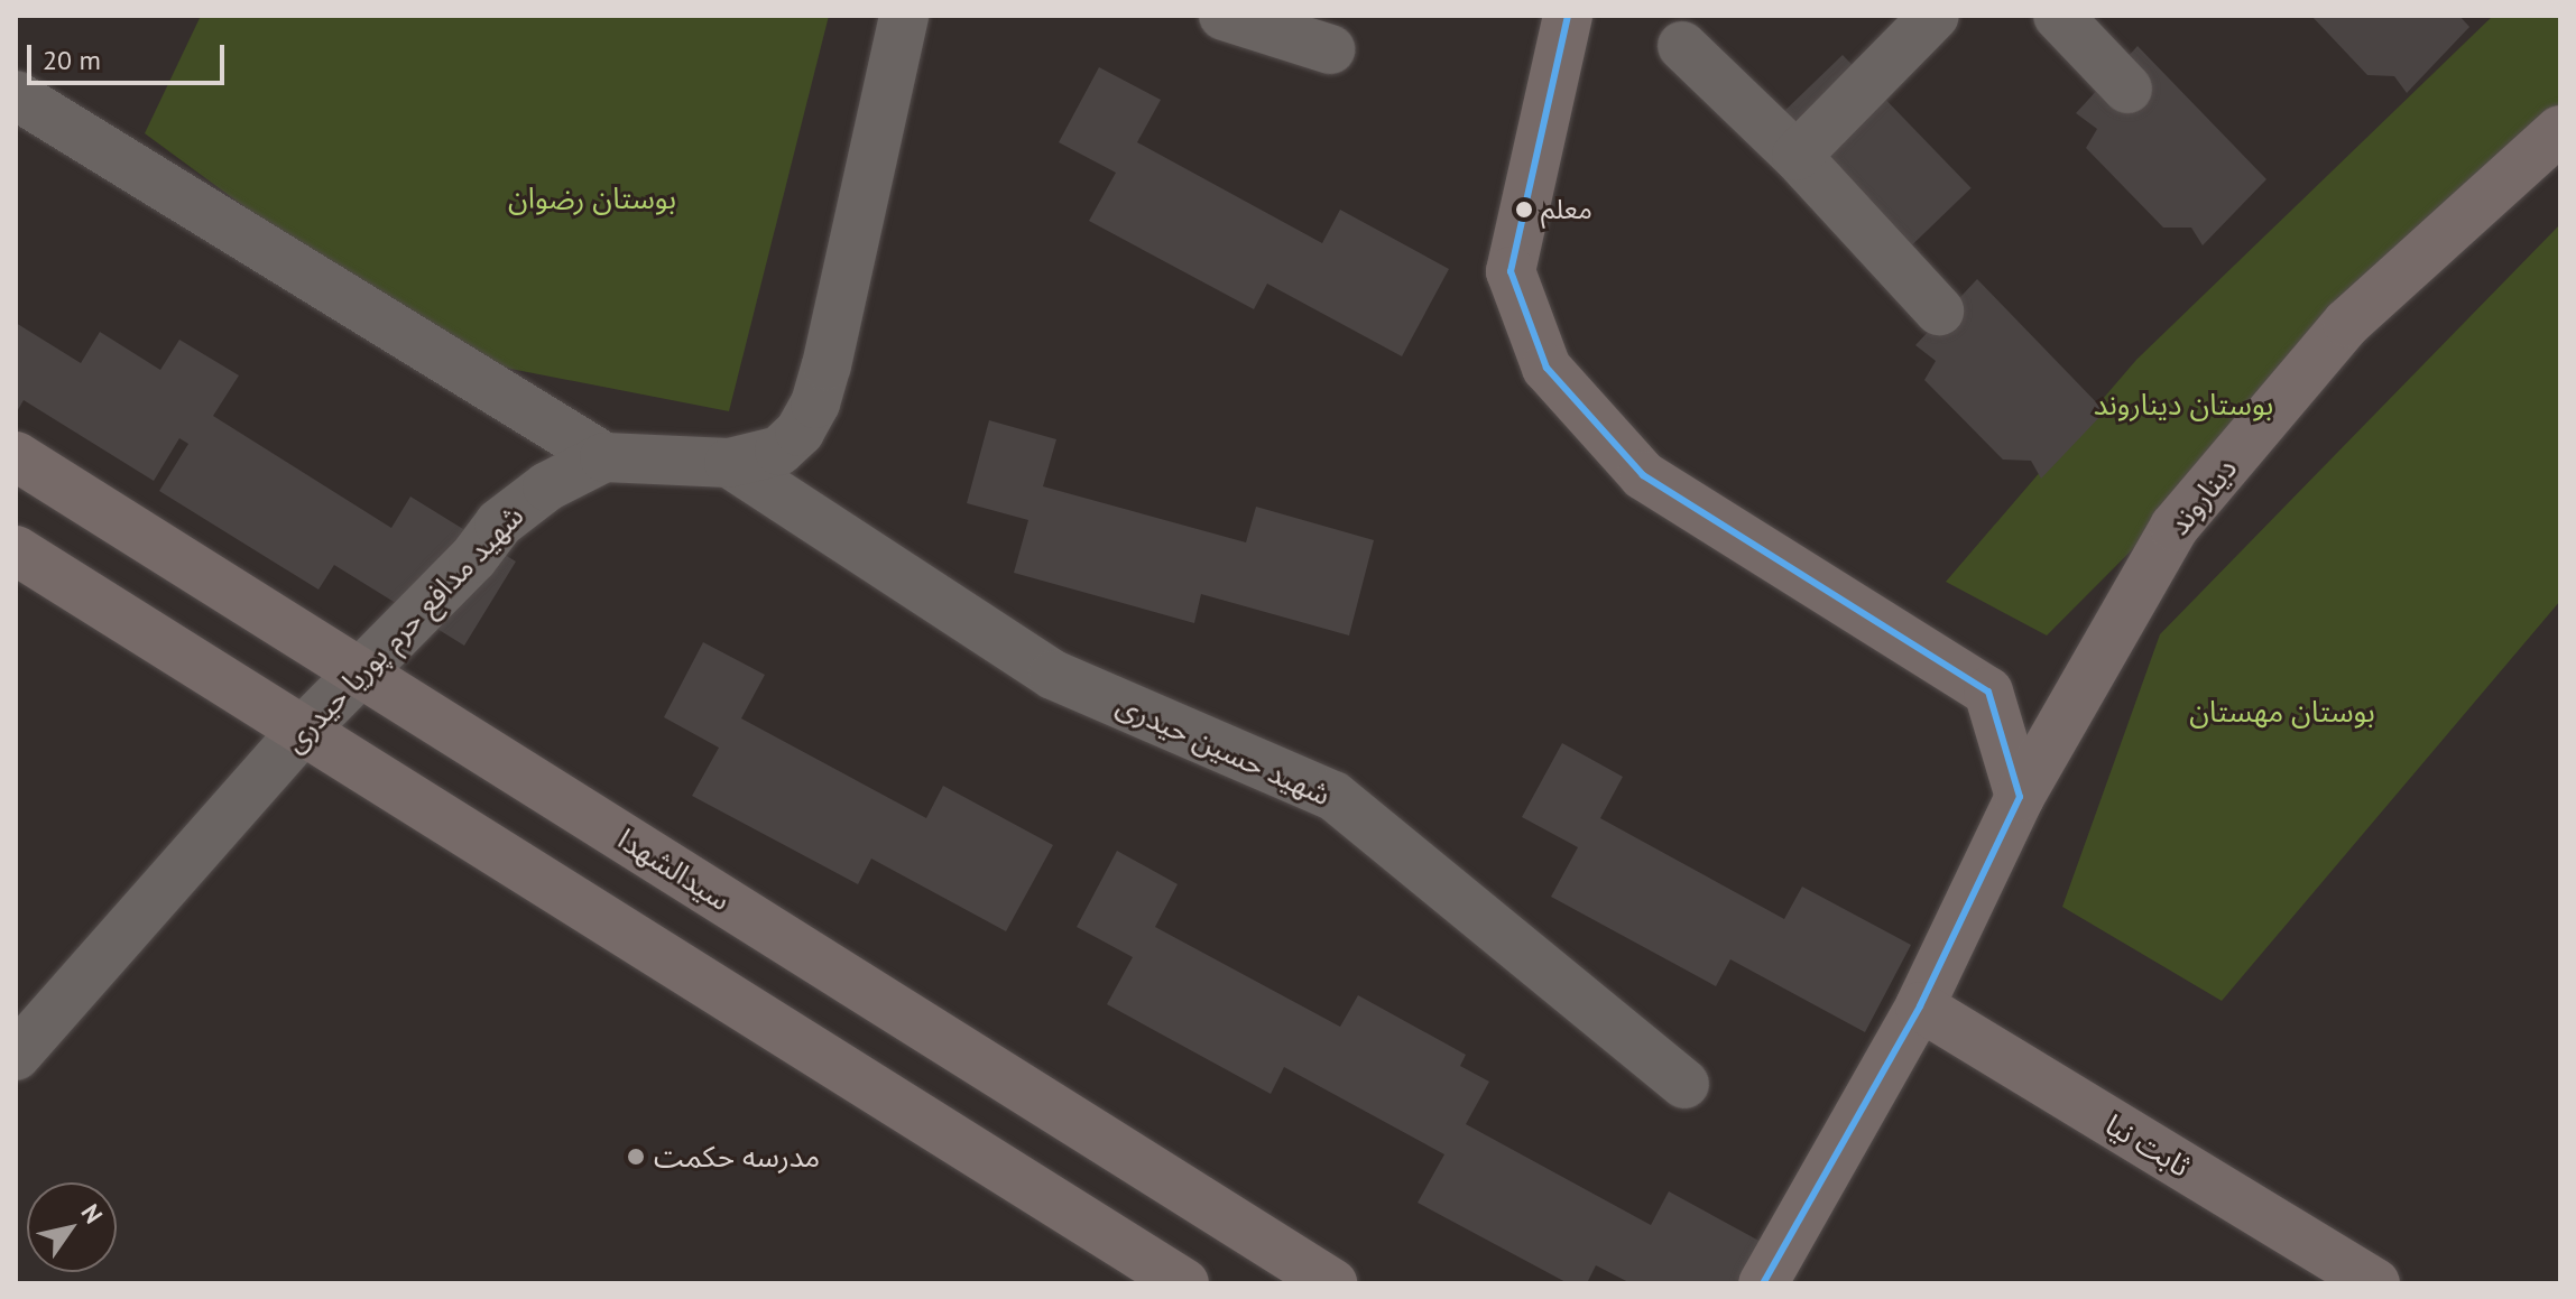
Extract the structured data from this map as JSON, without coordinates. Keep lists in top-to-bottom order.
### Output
{
  "streets": {
    "main road": ["دیناروند", "سیدالشهدا", "ثابت نیا"],
    "street": ["شهید مدافع حرم پوریا حیدری", "شهید حسین حیدری"]
  },
  "crossings": [
    ["دیناروند", "ثابت نیا"],
    ["شهید مدافع حرم پوریا حیدری", "شهید حسین حیدری"],
    ["شهید مدافع حرم پوریا حیدری", "سیدالشهدا"]
  ],
  "parks": ["بوستان رضوان", "بوستان دیناروند", "بوستان مهستان"],
  "places": ["معلم", "مدرسه حکمت"],
  "scale_bar": "20 m",
  "north": "top right"
}
